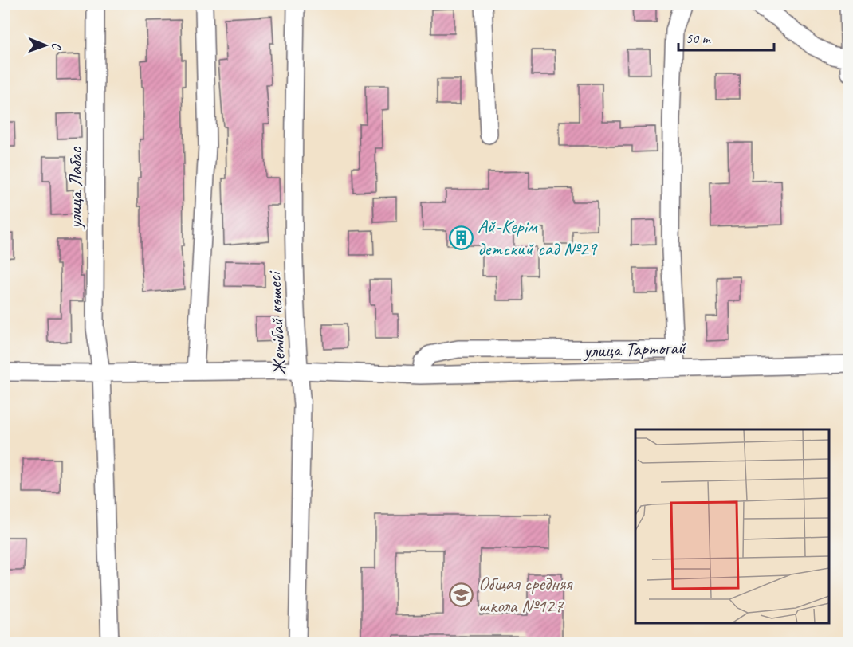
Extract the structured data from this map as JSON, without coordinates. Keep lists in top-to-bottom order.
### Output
{
  "streets": {
    "street": ["улица Лабас", "Жетібай көшесі", "улица Тартогай"]
  },
  "crossings": [
    ["улица Лабас", "улица Тартогай"],
    ["Жетібай көшесі", "улица Тартогай"]
  ],
  "places": {
    "building": ["Ай-Керім детский сад №29"],
    "school or university": ["Общая средняя школа №127"]
  },
  "scale_bar": "50 m",
  "north": "right"
}
